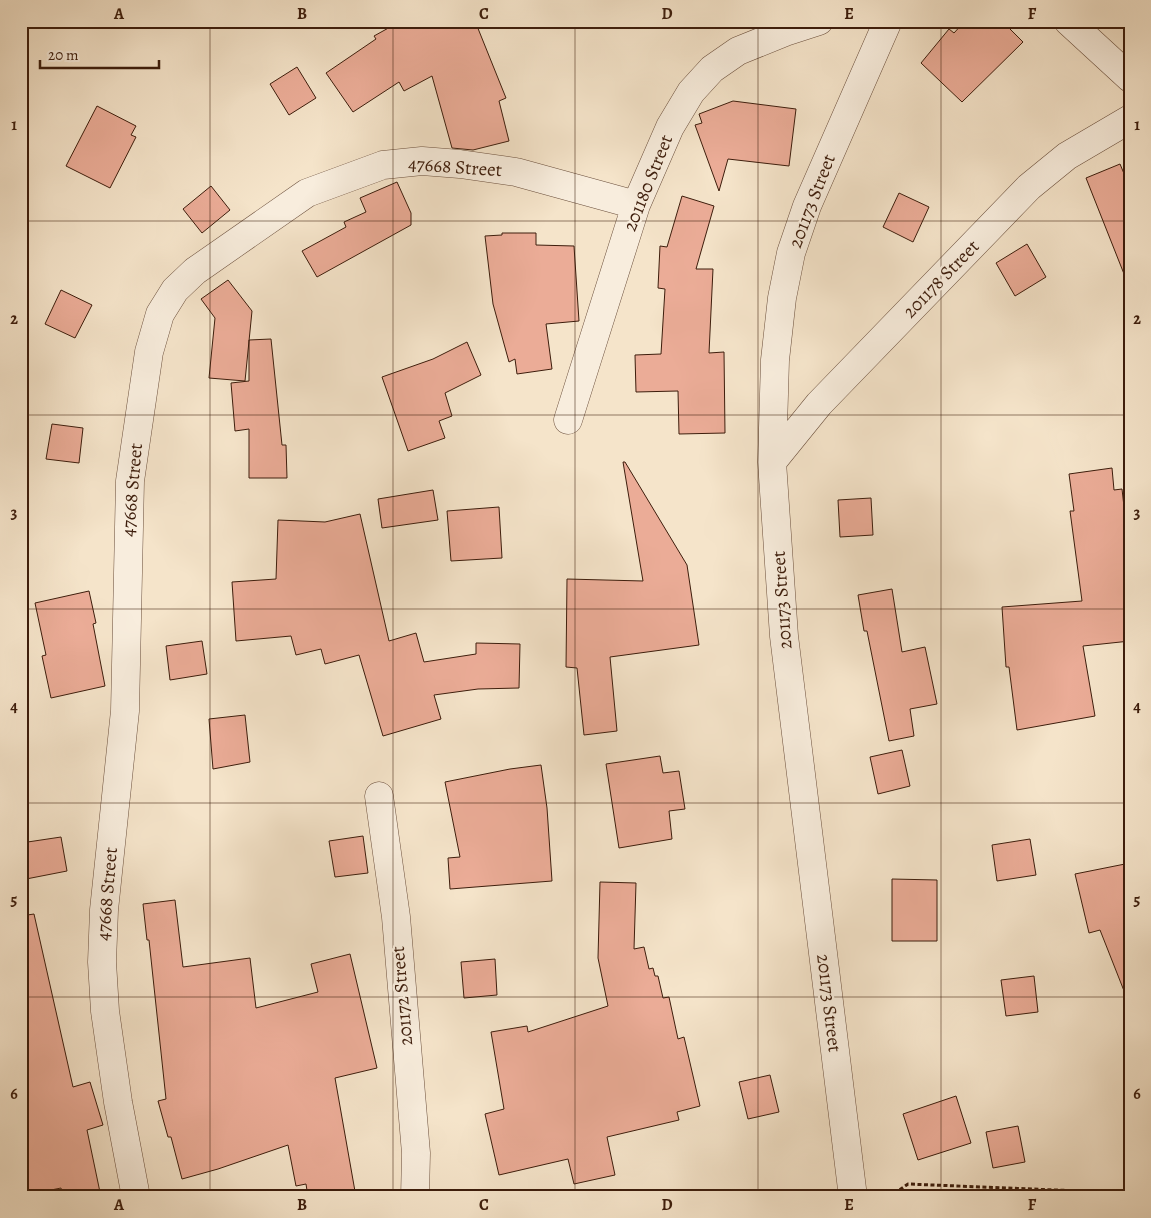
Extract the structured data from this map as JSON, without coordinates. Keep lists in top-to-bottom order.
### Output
{
  "streets": {
    "street": [
      "47668 Street",
      "201180 Street",
      "201173 Street",
      "201178 Street",
      "201172 Street"
    ]
  },
  "crossings": [
    ["47668 Street", "201180 Street"],
    ["201173 Street", "201178 Street"]
  ],
  "scale_bar": "20 m",
  "grid": {
    "columns": [
      "A",
      "B",
      "C",
      "D",
      "E",
      "F"
    ],
    "rows": [
      "1",
      "2",
      "3",
      "4",
      "5",
      "6"
    ]
  }
}
